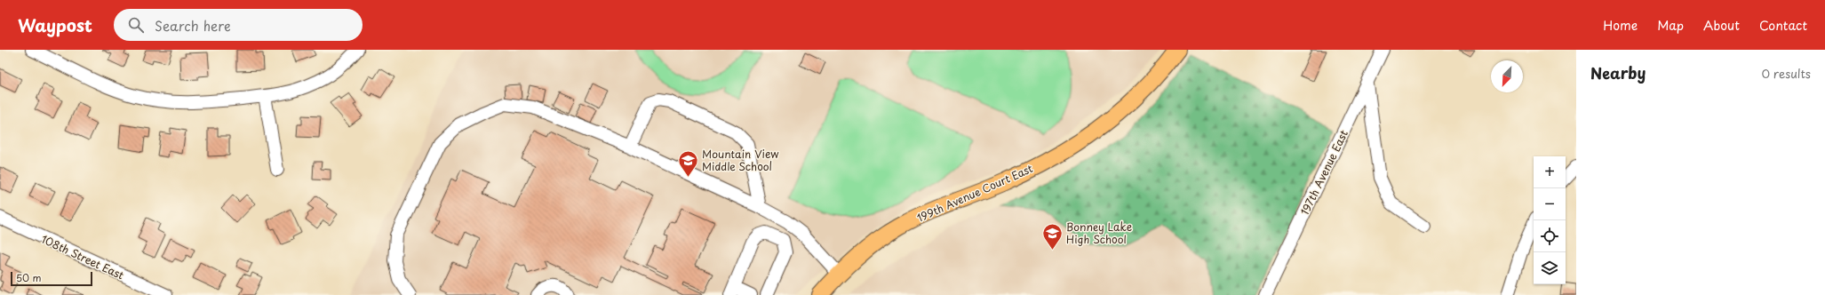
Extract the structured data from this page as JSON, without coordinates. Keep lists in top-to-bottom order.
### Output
{
  "streets": {
    "main road": ["199th Avenue Court East"],
    "street": ["197th Avenue East", "108th Street East"]
  },
  "places": {
    "school or university": ["Mountain View Middle School", "Bonney Lake High School"]
  },
  "scale_bar": "50 m",
  "north": "bottom left",
  "page": {
    "header": "Waypost",
    "search": "Search here",
    "nav": [
      "Home",
      "Map",
      "About",
      "Contact"
    ],
    "heading": ["Nearby", "0 results"],
    "map_buttons": ["+", "−"],
    "scale": "50 m"
  }
}
